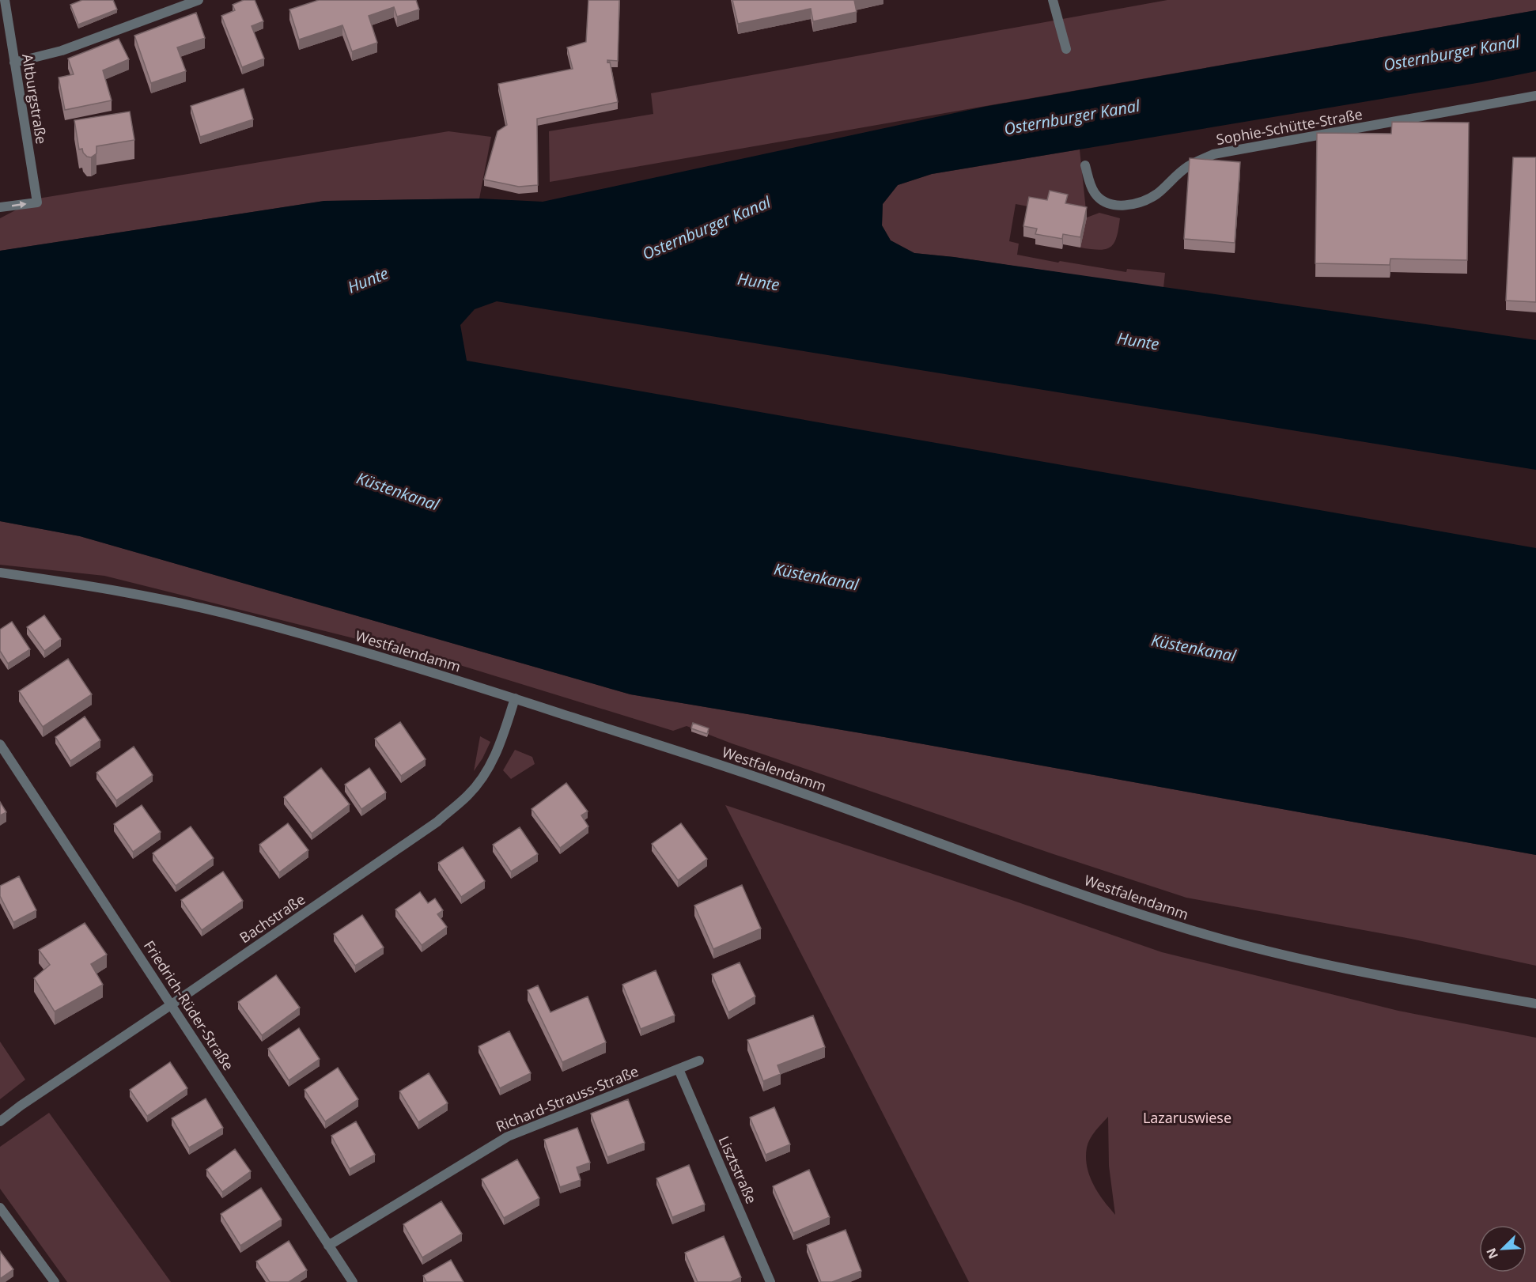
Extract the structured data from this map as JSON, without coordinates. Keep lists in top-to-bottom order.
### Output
{
  "streets": {
    "street": [
      "Altburgstraße",
      "Sophie-Schütte-Straße",
      "Westfalendamm",
      "Bachstraße",
      "Friedrich-Rüder-Straße",
      "Richard-Strauss-Straße",
      "Lisztstraße"
    ]
  },
  "crossings": [
    ["Westfalendamm", "Bachstraße"],
    ["Bachstraße", "Friedrich-Rüder-Straße"],
    ["Friedrich-Rüder-Straße", "Richard-Strauss-Straße"],
    ["Richard-Strauss-Straße", "Lisztstraße"]
  ],
  "one_way": ["Altburgstraße"],
  "water": ["Osternburger Kanal", "Hunte", "Küstenkanal"],
  "parks": ["Lazaruswiese"],
  "north": "bottom left"
}
